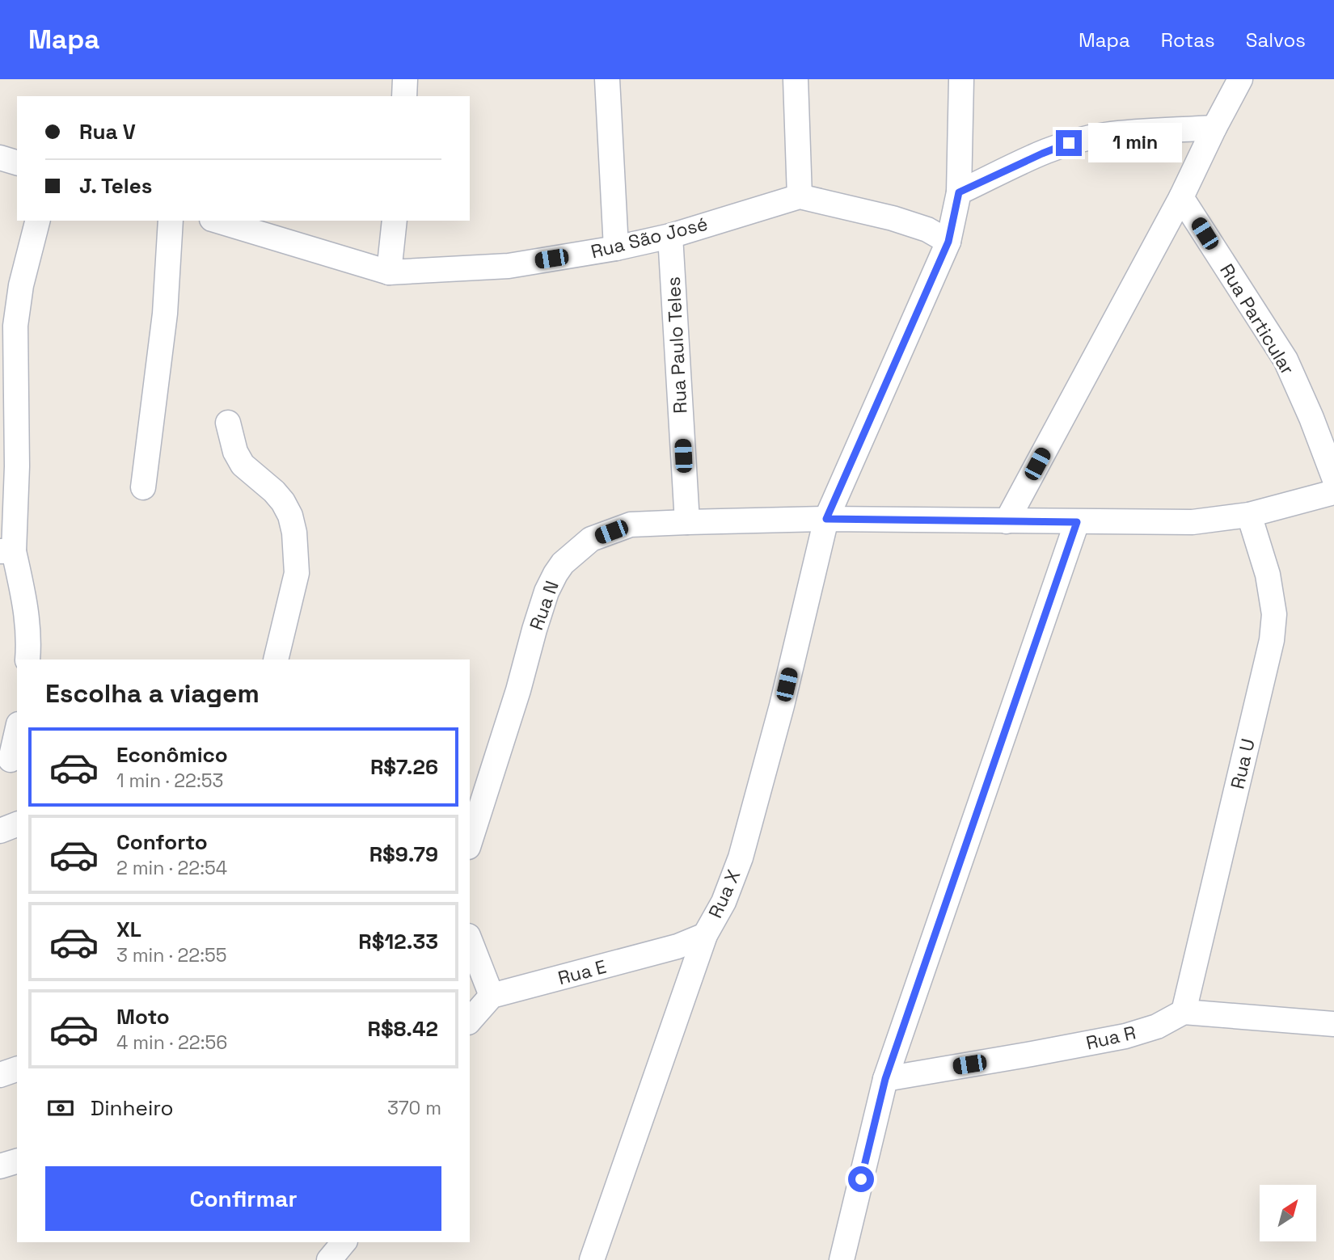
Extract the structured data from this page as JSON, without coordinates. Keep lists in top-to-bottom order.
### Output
{
  "streets": {
    "street": [
      "Rua São José",
      "Rua Particular",
      "Rua Paulo Teles",
      "Rua N",
      "Rua U",
      "Rua X",
      "Rua E",
      "Rua R"
    ]
  },
  "crossings": [
    ["Rua São José", "Rua Paulo Teles"],
    ["Rua Paulo Teles", "Rua N"],
    ["Rua N", "Rua U"],
    ["Rua N", "Rua X"],
    ["Rua U", "Rua R"],
    ["Rua X", "Rua E"]
  ],
  "north": "top right",
  "page": {
    "header": "Mapa",
    "nav": ["Mapa", "Rotas", "Salvos"],
    "banner": ["Rua V", "J. Teles"],
    "bubble": "1 min",
    "heading": "Escolha a viagem",
    "list": [
      {
        "name": "Econômico",
        "note": "1 min · 22:53",
        "value": "R$7.26"
      },
      {
        "name": "Conforto",
        "note": "2 min · 22:54",
        "value": "R$9.79"
      },
      {
        "name": "XL",
        "note": "3 min · 22:55",
        "value": "R$12.33"
      },
      {
        "name": "Moto",
        "note": "4 min · 22:56",
        "value": "R$8.42"
      }
    ],
    "pay": ["Dinheiro", "370 m"],
    "buttons": "Confirmar"
  }
}
